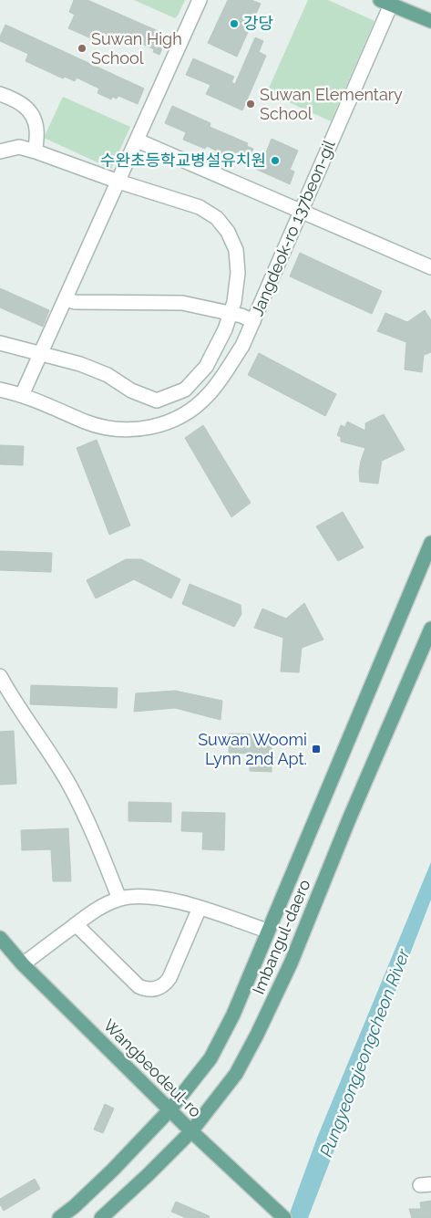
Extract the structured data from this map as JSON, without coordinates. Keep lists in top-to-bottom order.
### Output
{
  "streets": {
    "main road": ["Imbangul-daero", "Wangbeodeul-ro"],
    "street": ["Jangdeok-ro 137beon-gil"]
  },
  "crossings": [
    ["Imbangul-daero", "Wangbeodeul-ro"]
  ],
  "water": ["Pungyeongjeongcheon River"],
  "places": {
    "other": [
      "강당",
      "Suwan High School",
      "Suwan Elementary School",
      "수완초등학교병설유치원"
    ],
    "transit": ["Suwan Woomi Lynn 2nd Apt."]
  }
}
